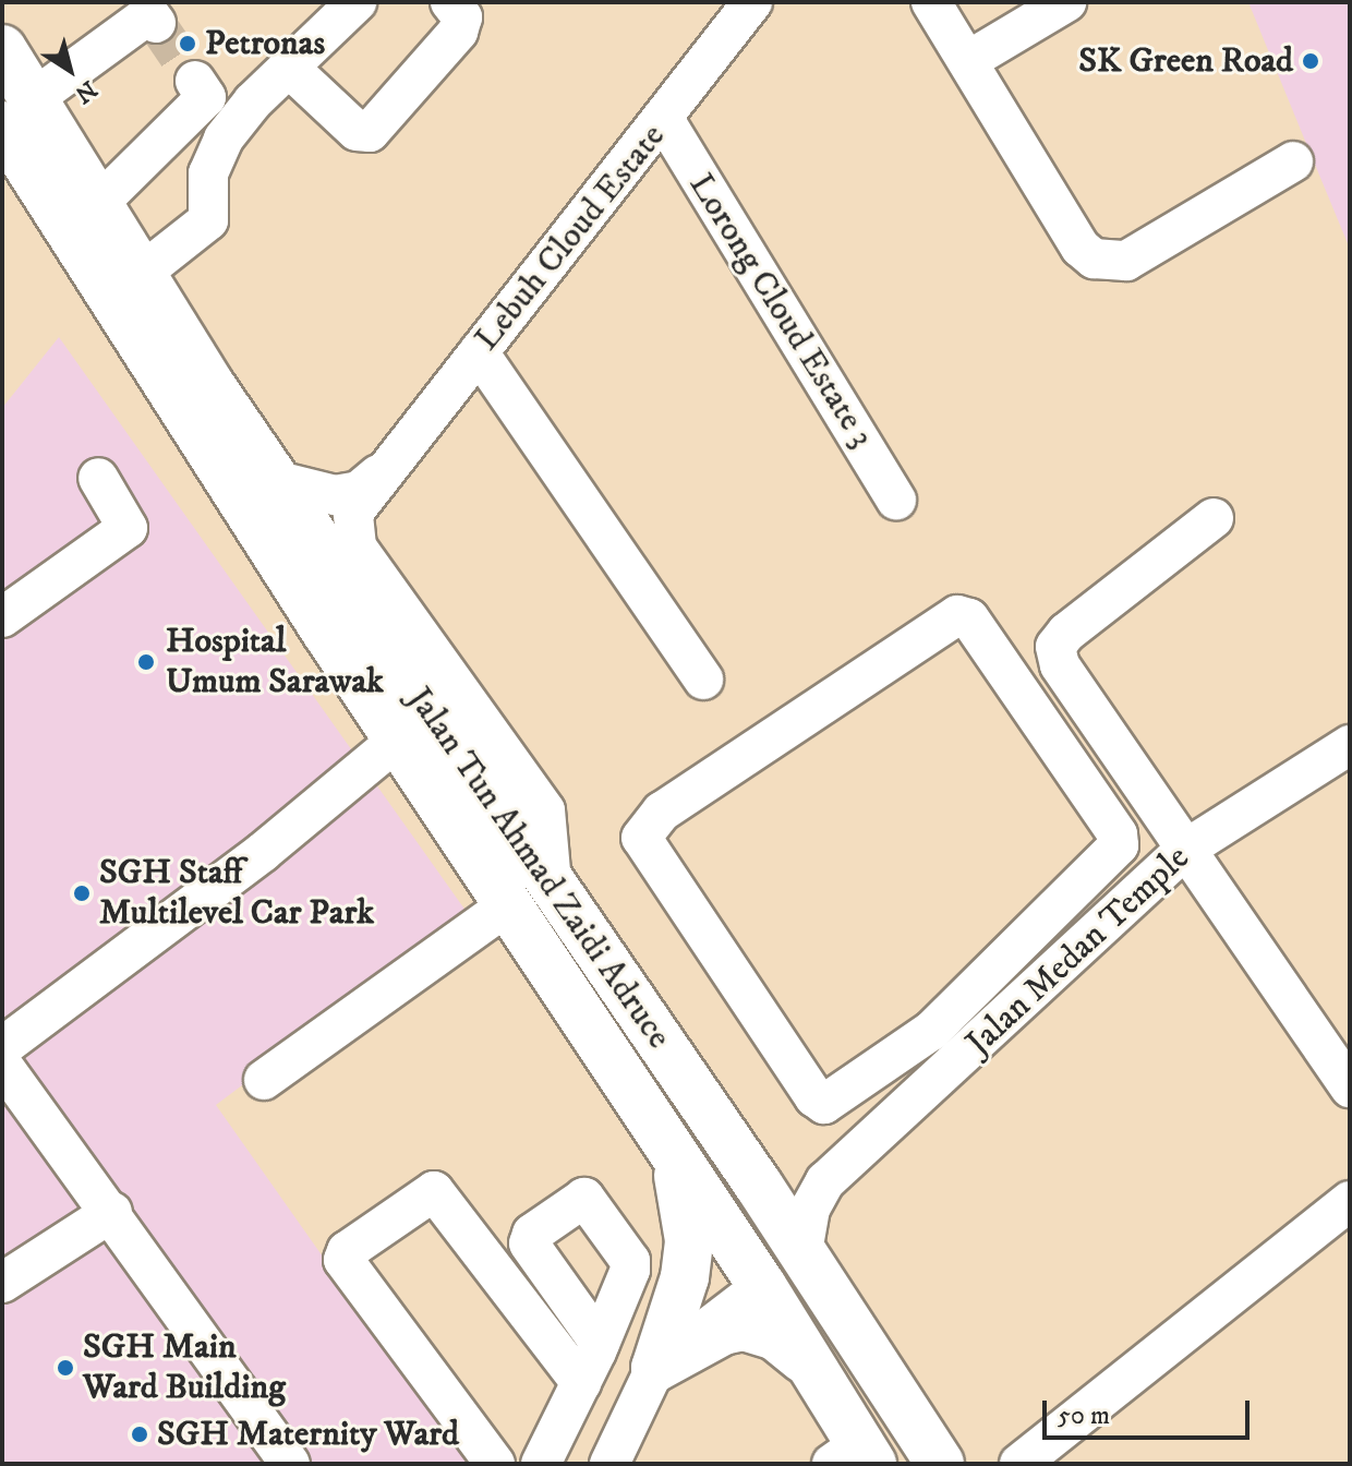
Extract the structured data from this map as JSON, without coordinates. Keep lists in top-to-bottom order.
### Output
{
  "streets": {
    "main road": ["Jalan Tun Ahmad Zaidi Adruce"],
    "street": ["Lebuh Cloud Estate", "Lorong Cloud Estate 3", "Jalan Medan Temple"]
  },
  "crossings": [
    ["Lebuh Cloud Estate", "Lorong Cloud Estate 3"],
    ["Jalan Tun Ahmad Zaidi Adruce", "Jalan Medan Temple"]
  ],
  "places": [
    "Petronas",
    "SK Green Road",
    "Hospital Umum Sarawak",
    "SGH Staff Multilevel Car Park",
    "SGH Main Ward Building",
    "SGH Maternity Ward"
  ],
  "scale_bar": "50 m",
  "north": "bottom right"
}
